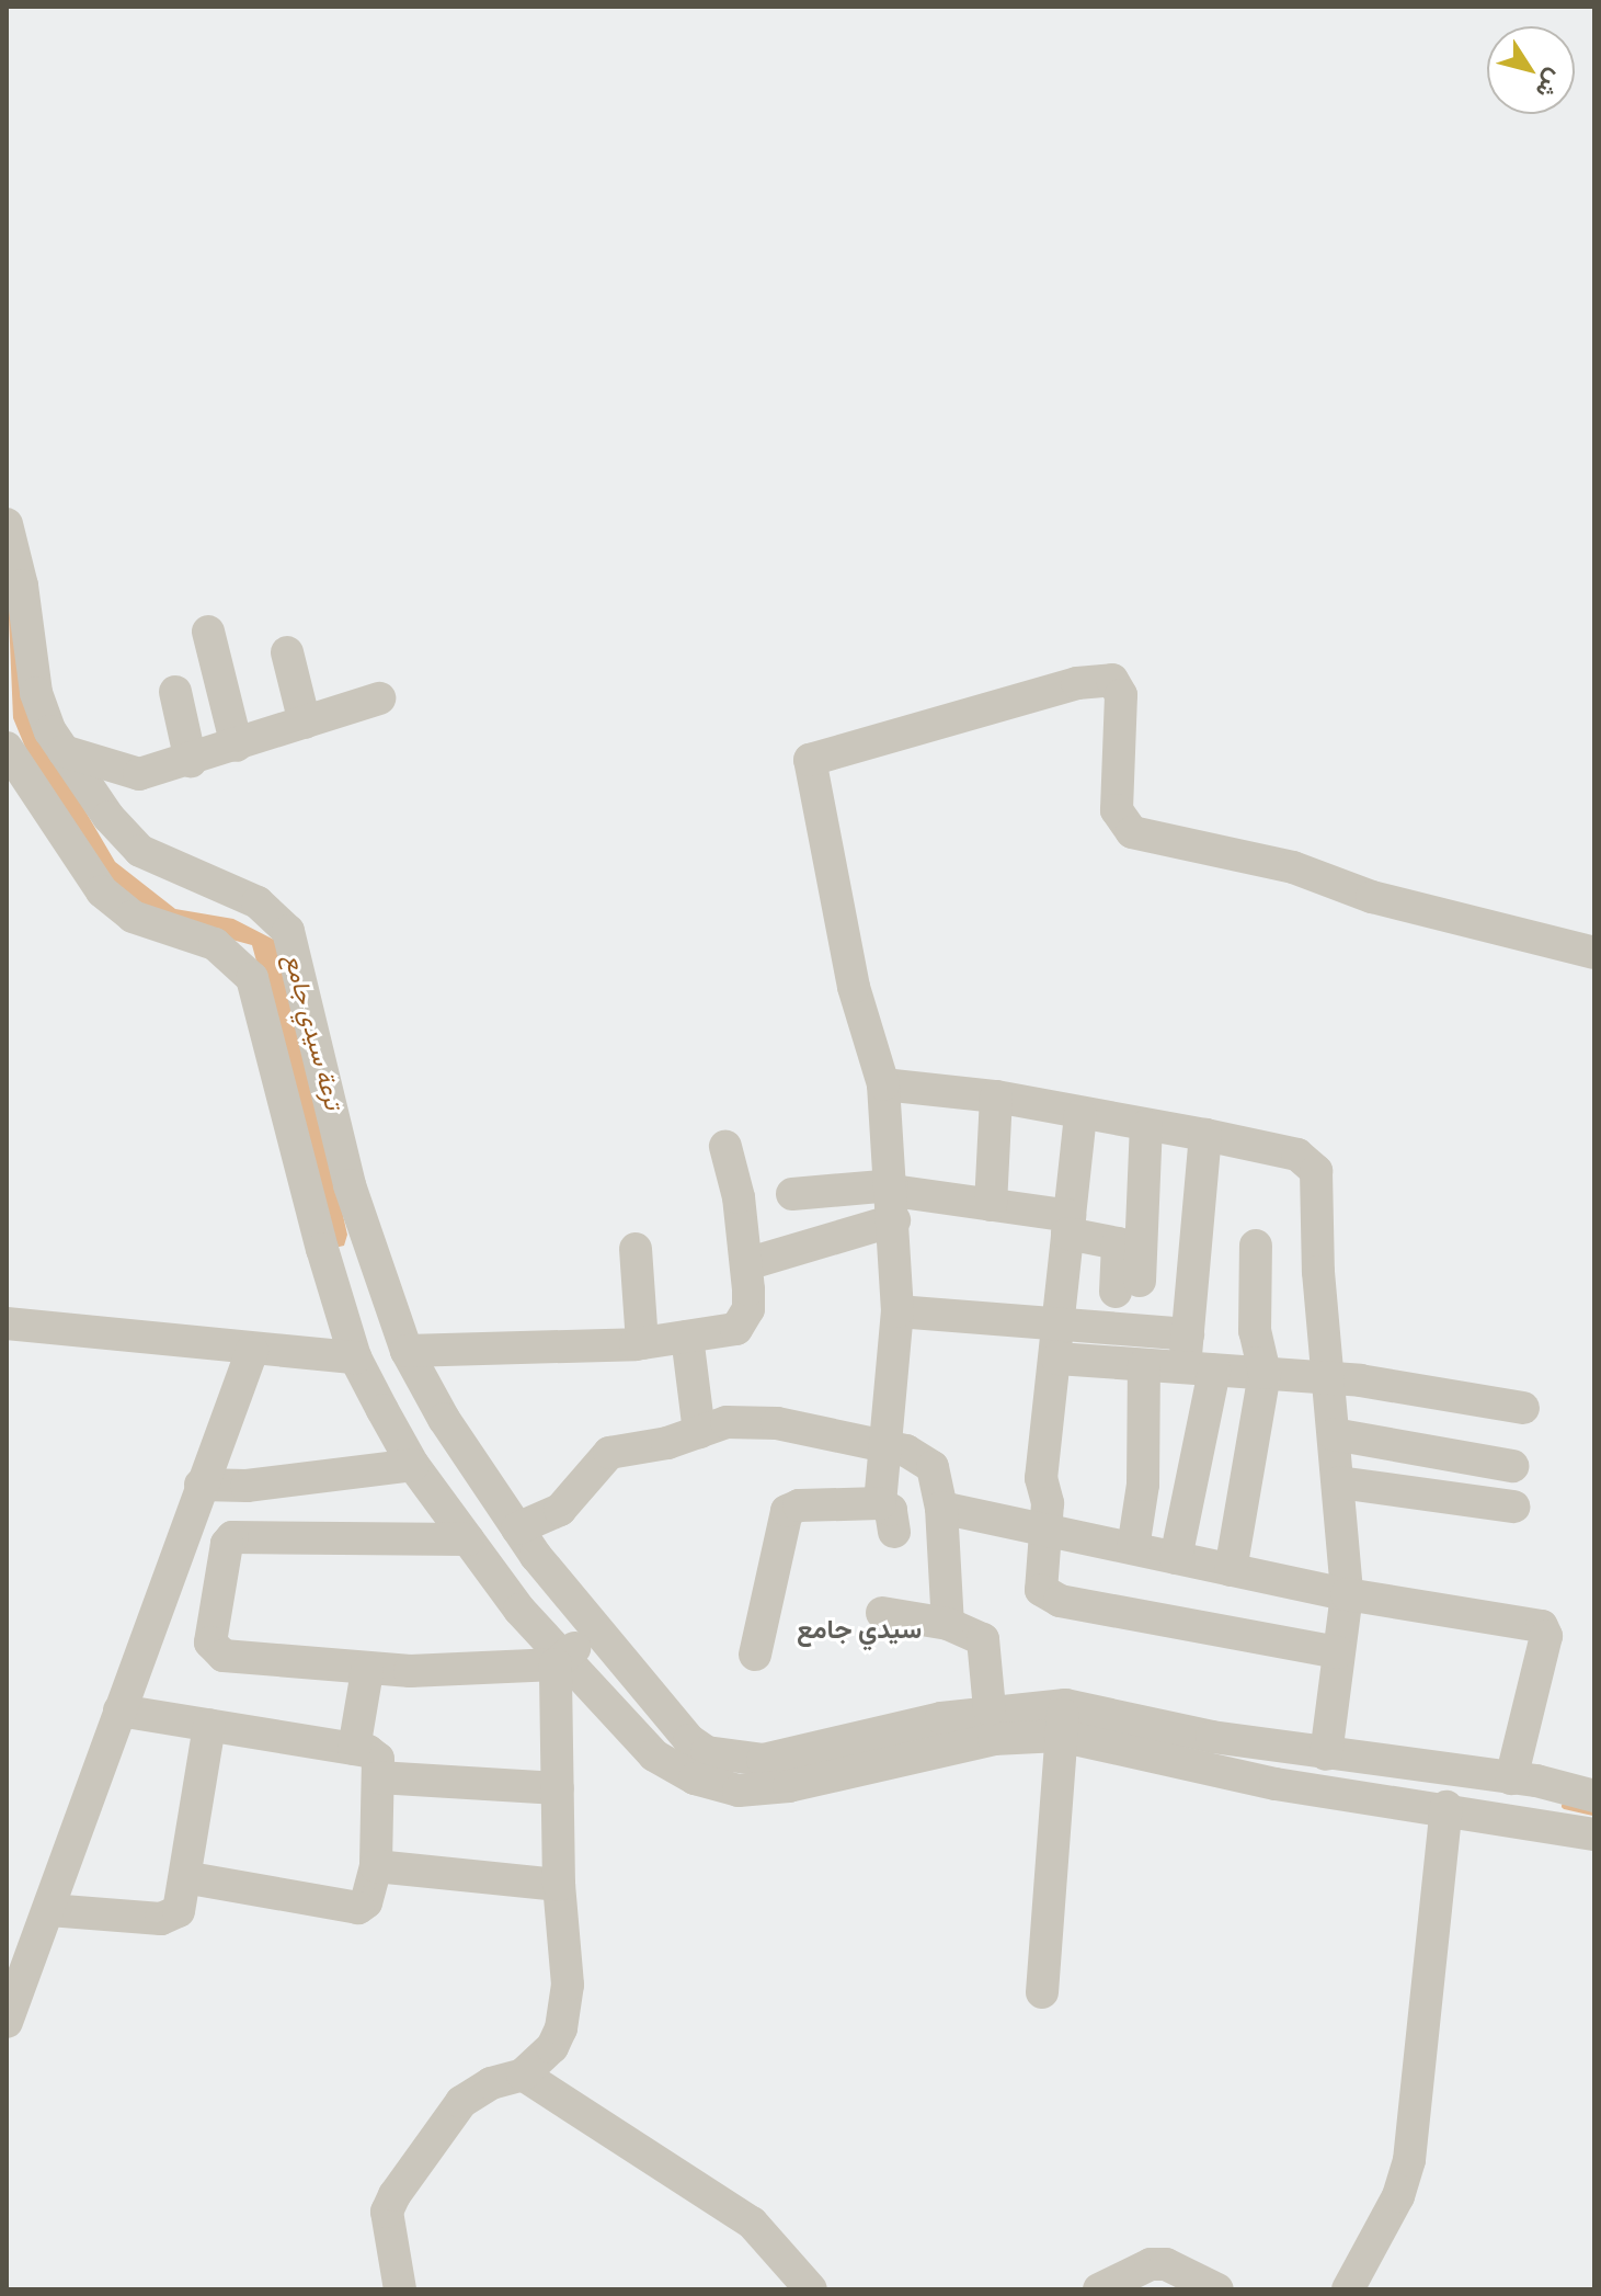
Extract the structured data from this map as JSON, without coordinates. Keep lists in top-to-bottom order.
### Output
{
  "districts": ["سيدي جامع"],
  "water": ["ترعة سيدي جامع"],
  "north": "bottom right"
}
